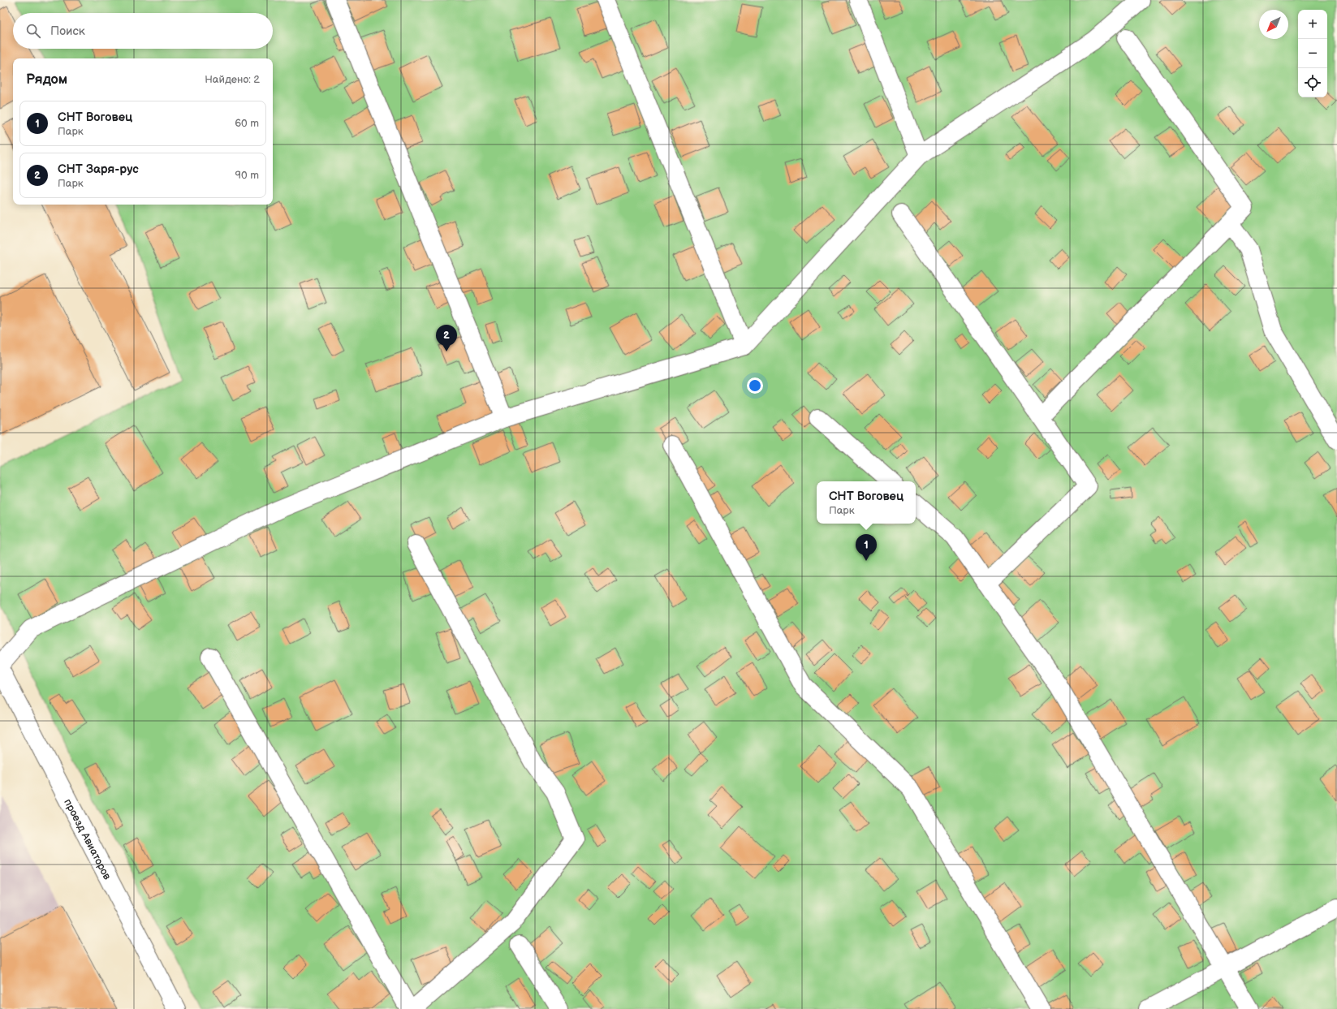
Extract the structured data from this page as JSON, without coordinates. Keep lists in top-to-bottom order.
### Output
{
  "streets": {
    "street": ["проезд Авиаторов"]
  },
  "north": "bottom left",
  "page": {
    "map_buttons": ["+", "−"],
    "search": "Поиск",
    "heading": ["Рядом", "Найдено: 2"],
    "list": [
      {
        "mark": "1",
        "name": "СНТ Воговец",
        "note": "Парк",
        "value": "60 m"
      },
      {
        "mark": "2",
        "name": "СНТ Заря-рус",
        "note": "Парк",
        "value": "90 m"
      }
    ],
    "pins": ["2", "1"],
    "popup": ["СНТ Воговец", "Парк"]
  }
}
